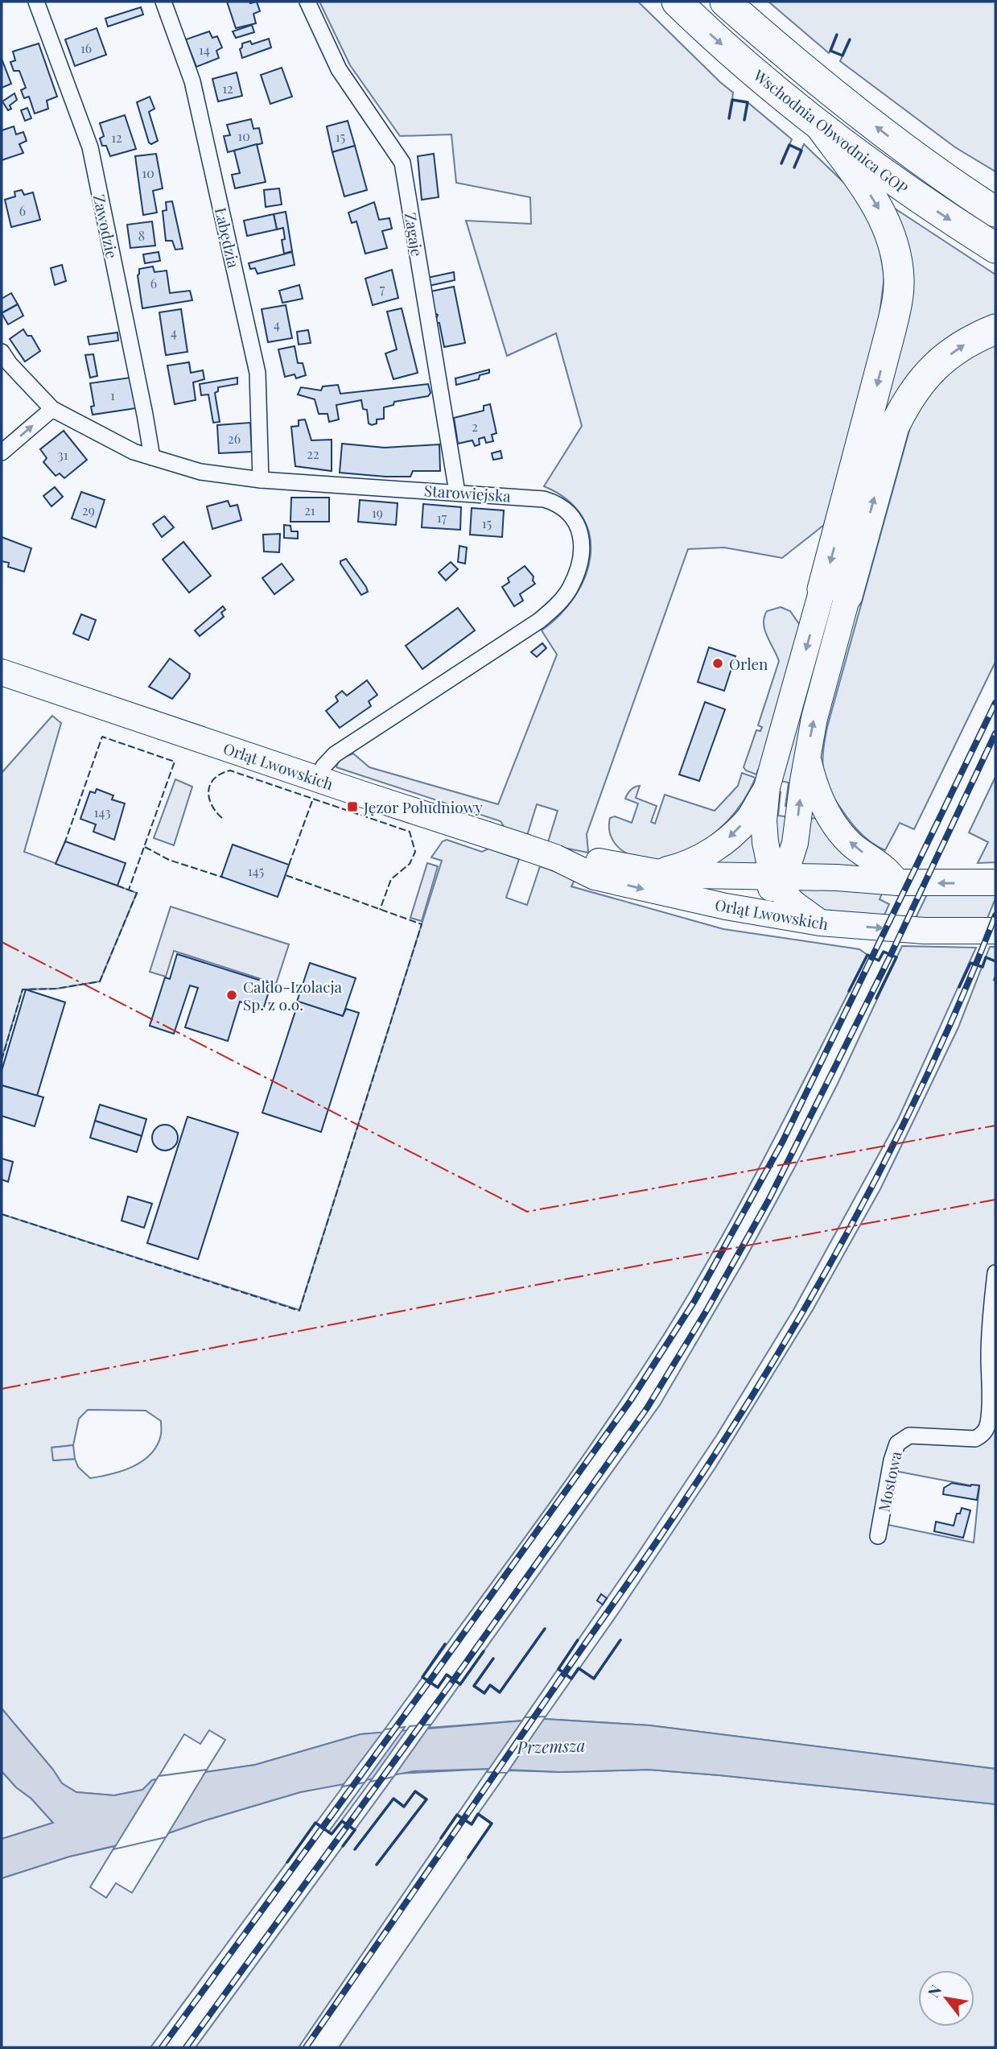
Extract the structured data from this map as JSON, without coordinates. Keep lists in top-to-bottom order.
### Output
{
  "streets": {
    "highway": ["Wschodnia Obwodnica GOP"],
    "main road": ["Orląt Lwowskich"],
    "street": [
      "Zawodzie",
      "Zagaje",
      "Łabędzia",
      "Starowiejska",
      "Mostowa"
    ]
  },
  "crossings": [
    ["Zawodzie", "Starowiejska"],
    ["Zagaje", "Starowiejska"],
    ["Łabędzia", "Starowiejska"],
    ["Starowiejska", "Orląt Lwowskich"]
  ],
  "water": ["Przemsza"],
  "places": {
    "other": ["Orlen", "Caldo-Izolacja Sp. z o.o."],
    "transit": ["Jęzor Południowy"]
  },
  "house_numbers": [
    "16",
    "14",
    "12",
    "10",
    "15",
    "12",
    "10",
    "6",
    "8",
    "6",
    "7",
    "4",
    "4",
    "1",
    "2",
    "26",
    "22",
    "31",
    "29",
    "21",
    "19",
    "17",
    "15",
    "143",
    "145"
  ],
  "north": "top left"
}
